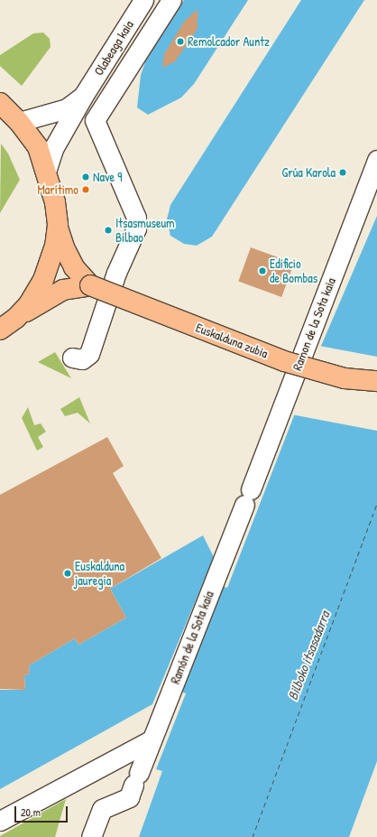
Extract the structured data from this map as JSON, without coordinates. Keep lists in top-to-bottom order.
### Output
{
  "streets": {
    "main road": ["Euskalduna zubia"],
    "street": ["Olabeaga kaia", "Ramon de la Sota kaia", "Ramón de la Sota kaia"]
  },
  "crossings": [
    ["Ramon de la Sota kaia", "Ramón de la Sota kaia"]
  ],
  "water": ["Bilboko itsasadarra"],
  "places": [
    "Remolcador Auntz",
    "Grúa Karola",
    "Nave 9",
    "Marítimo",
    "Itsasmuseum Bilbao",
    "Edificio de Bombas",
    "Euskalduna jauregia"
  ],
  "scale_bar": "20 m"
}
